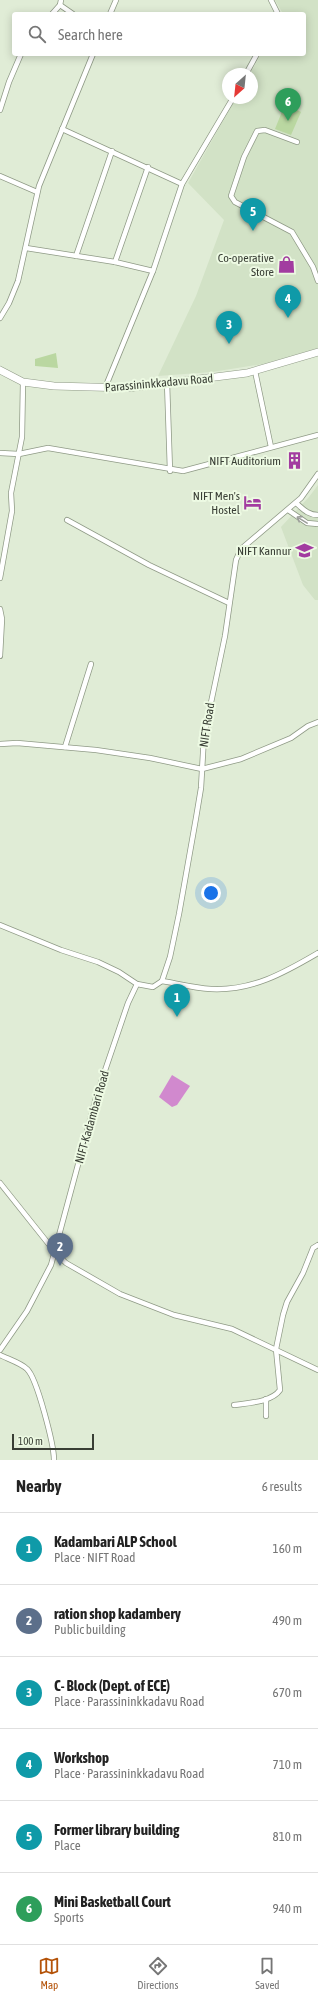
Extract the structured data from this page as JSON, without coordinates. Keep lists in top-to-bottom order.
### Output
{
  "streets": {
    "main road": ["Parassininkkadavu Road"],
    "street": ["NIFT Road", "NIFT-Kadambari Road"]
  },
  "places": {
    "shop": ["Co-operative Store"],
    "building": ["NIFT Auditorium"],
    "hotel": ["NIFT Men's Hostel"],
    "school or university": ["NIFT Kannur"]
  },
  "scale_bar": "100 m",
  "north": "bottom left",
  "page": {
    "search": "Search here",
    "pins": [
      "6",
      "5",
      "4",
      "3",
      "1",
      "2"
    ],
    "scale": "100 m",
    "heading": ["Nearby", "6 results"],
    "list": [
      {
        "mark": "1",
        "name": "Kadambari ALP School",
        "note": "Place · NIFT Road",
        "value": "160 m"
      },
      {
        "mark": "2",
        "name": "ration shop kadambery",
        "note": "Public building",
        "value": "490 m"
      },
      {
        "mark": "3",
        "name": "C- Block (Dept. of ECE)",
        "note": "Place · Parassininkkadavu Road",
        "value": "670 m"
      },
      {
        "mark": "4",
        "name": "Workshop",
        "note": "Place · Parassininkkadavu Road",
        "value": "710 m"
      },
      {
        "mark": "5",
        "name": "Former library building",
        "note": "Place",
        "value": "810 m"
      },
      {
        "mark": "6",
        "name": "Mini Basketball Court",
        "note": "Sports",
        "value": "940 m"
      }
    ],
    "nav": ["Map", "Directions", "Saved"]
  }
}
